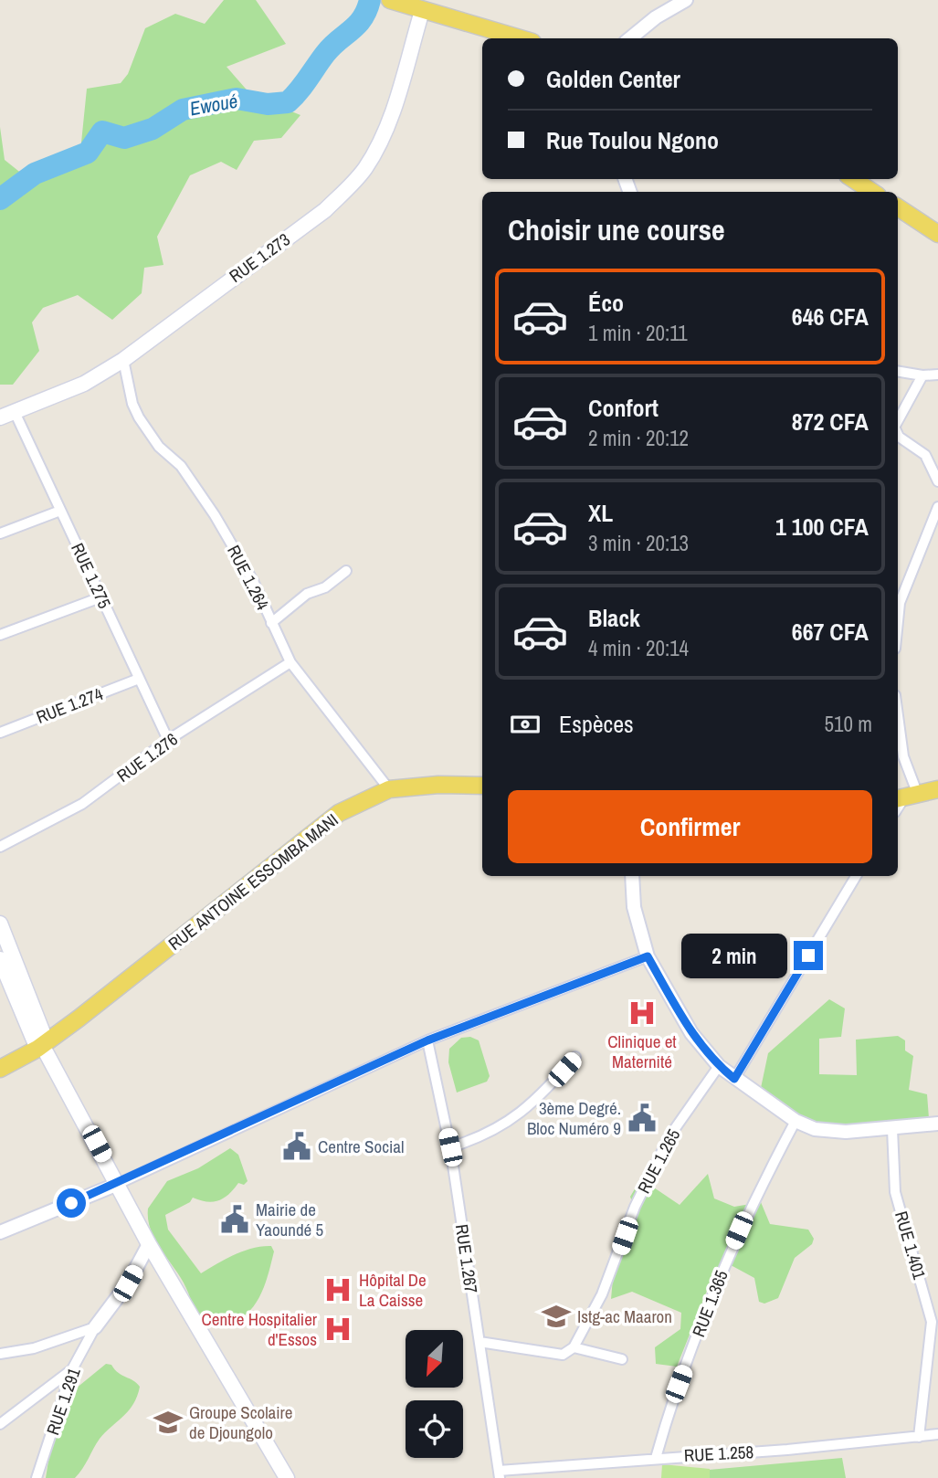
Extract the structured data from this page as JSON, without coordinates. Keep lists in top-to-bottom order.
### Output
{
  "streets": {
    "main road": ["RUE 1.273", "RUE ANTOINE ESSOMBA MANI"],
    "street": [
      "RUE 1.275",
      "RUE 1.264",
      "RUE 1.274",
      "RUE 1.276",
      "RUE 1.265",
      "RUE 1.401",
      "RUE 1.267",
      "RUE 1.365",
      "RUE 1.291",
      "RUE 1.258"
    ]
  },
  "crossings": [
    ["RUE 1.273", "RUE 1.275"],
    ["RUE 1.273", "RUE 1.264"],
    ["RUE 1.275", "RUE 1.274"],
    ["RUE 1.275", "RUE 1.276"],
    ["RUE 1.264", "RUE 1.276"],
    ["RUE 1.264", "RUE ANTOINE ESSOMBA MANI"],
    ["RUE 1.401", "RUE 1.258"],
    ["RUE 1.267", "RUE 1.258"],
    ["RUE 1.365", "RUE 1.258"]
  ],
  "water": ["Ewoué"],
  "places": {
    "hospital": ["Clinique et Maternité", "Hôpital De La Caisse", "Centre Hospitalier d'Essos"],
    "public building": ["3ème Degré. Bloc Numéro 9", "Centre Social", "Mairie de Yaoundé 5"],
    "school or university": ["Istg-ac Maaron", "Groupe Scolaire de Djoungolo"]
  },
  "north": "bottom left",
  "page": {
    "banner": ["Golden Center", "Rue Toulou Ngono"],
    "heading": "Choisir une course",
    "list": [
      {
        "name": "Éco",
        "note": "1 min · 20:11",
        "value": "646 CFA"
      },
      {
        "name": "Confort",
        "note": "2 min · 20:12",
        "value": "872 CFA"
      },
      {
        "name": "XL",
        "note": "3 min · 20:13",
        "value": "1 100 CFA"
      },
      {
        "name": "Black",
        "note": "4 min · 20:14",
        "value": "667 CFA"
      }
    ],
    "pay": ["Espèces", "510 m"],
    "buttons": "Confirmer",
    "bubble": "2 min"
  }
}
